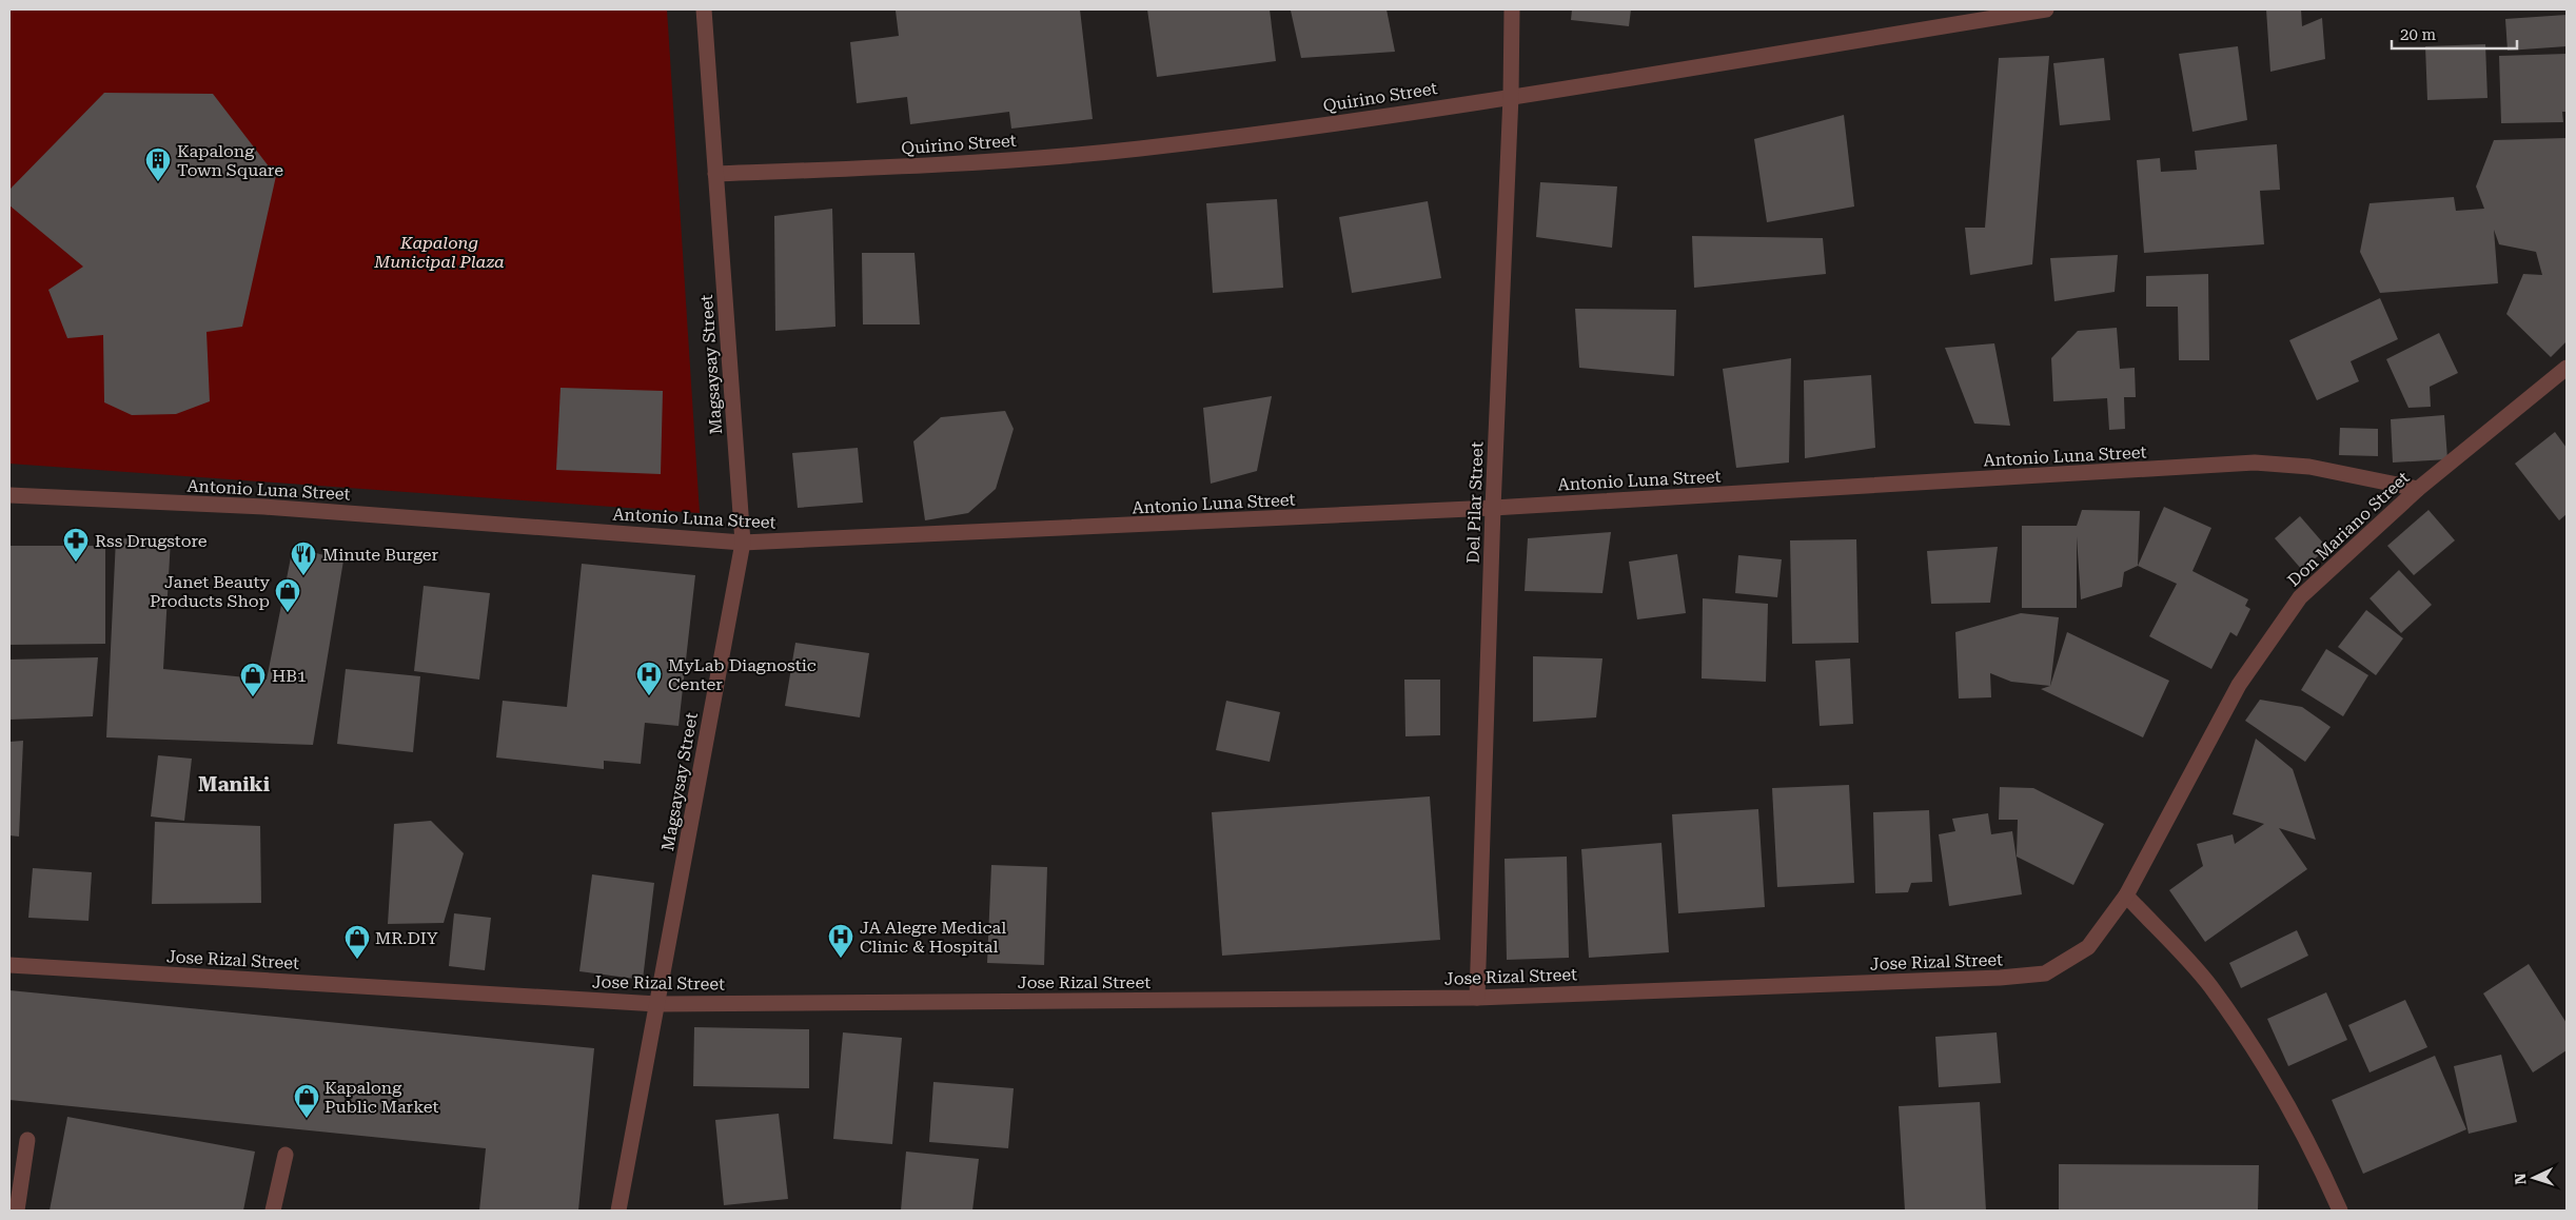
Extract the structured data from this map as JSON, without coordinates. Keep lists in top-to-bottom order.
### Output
{
  "streets": {
    "street": [
      "Quirino Street",
      "Magsaysay Street",
      "Antonio Luna Street",
      "Del Pilar Street",
      "Don Mariano Street",
      "Jose Rizal Street"
    ]
  },
  "crossings": [
    ["Quirino Street", "Magsaysay Street"],
    ["Quirino Street", "Del Pilar Street"],
    ["Magsaysay Street", "Antonio Luna Street"],
    ["Magsaysay Street", "Jose Rizal Street"],
    ["Antonio Luna Street", "Del Pilar Street"],
    ["Antonio Luna Street", "Don Mariano Street"],
    ["Del Pilar Street", "Jose Rizal Street"],
    ["Don Mariano Street", "Jose Rizal Street"]
  ],
  "districts": ["Maniki"],
  "parks": ["Kapalong Municipal Plaza"],
  "places": {
    "building": ["Kapalong Town Square"],
    "pharmacy": ["Rss Drugstore"],
    "restaurant": ["Minute Burger"],
    "shop": [
      "Janet Beauty Products Shop",
      "HB1",
      "MR.DIY",
      "Kapalong Public Market"
    ],
    "hospital": ["MyLab Diagnostic Center", "JA Alegre Medical Clinic & Hospital"]
  },
  "scale_bar": "20 m",
  "north": "left"
}
